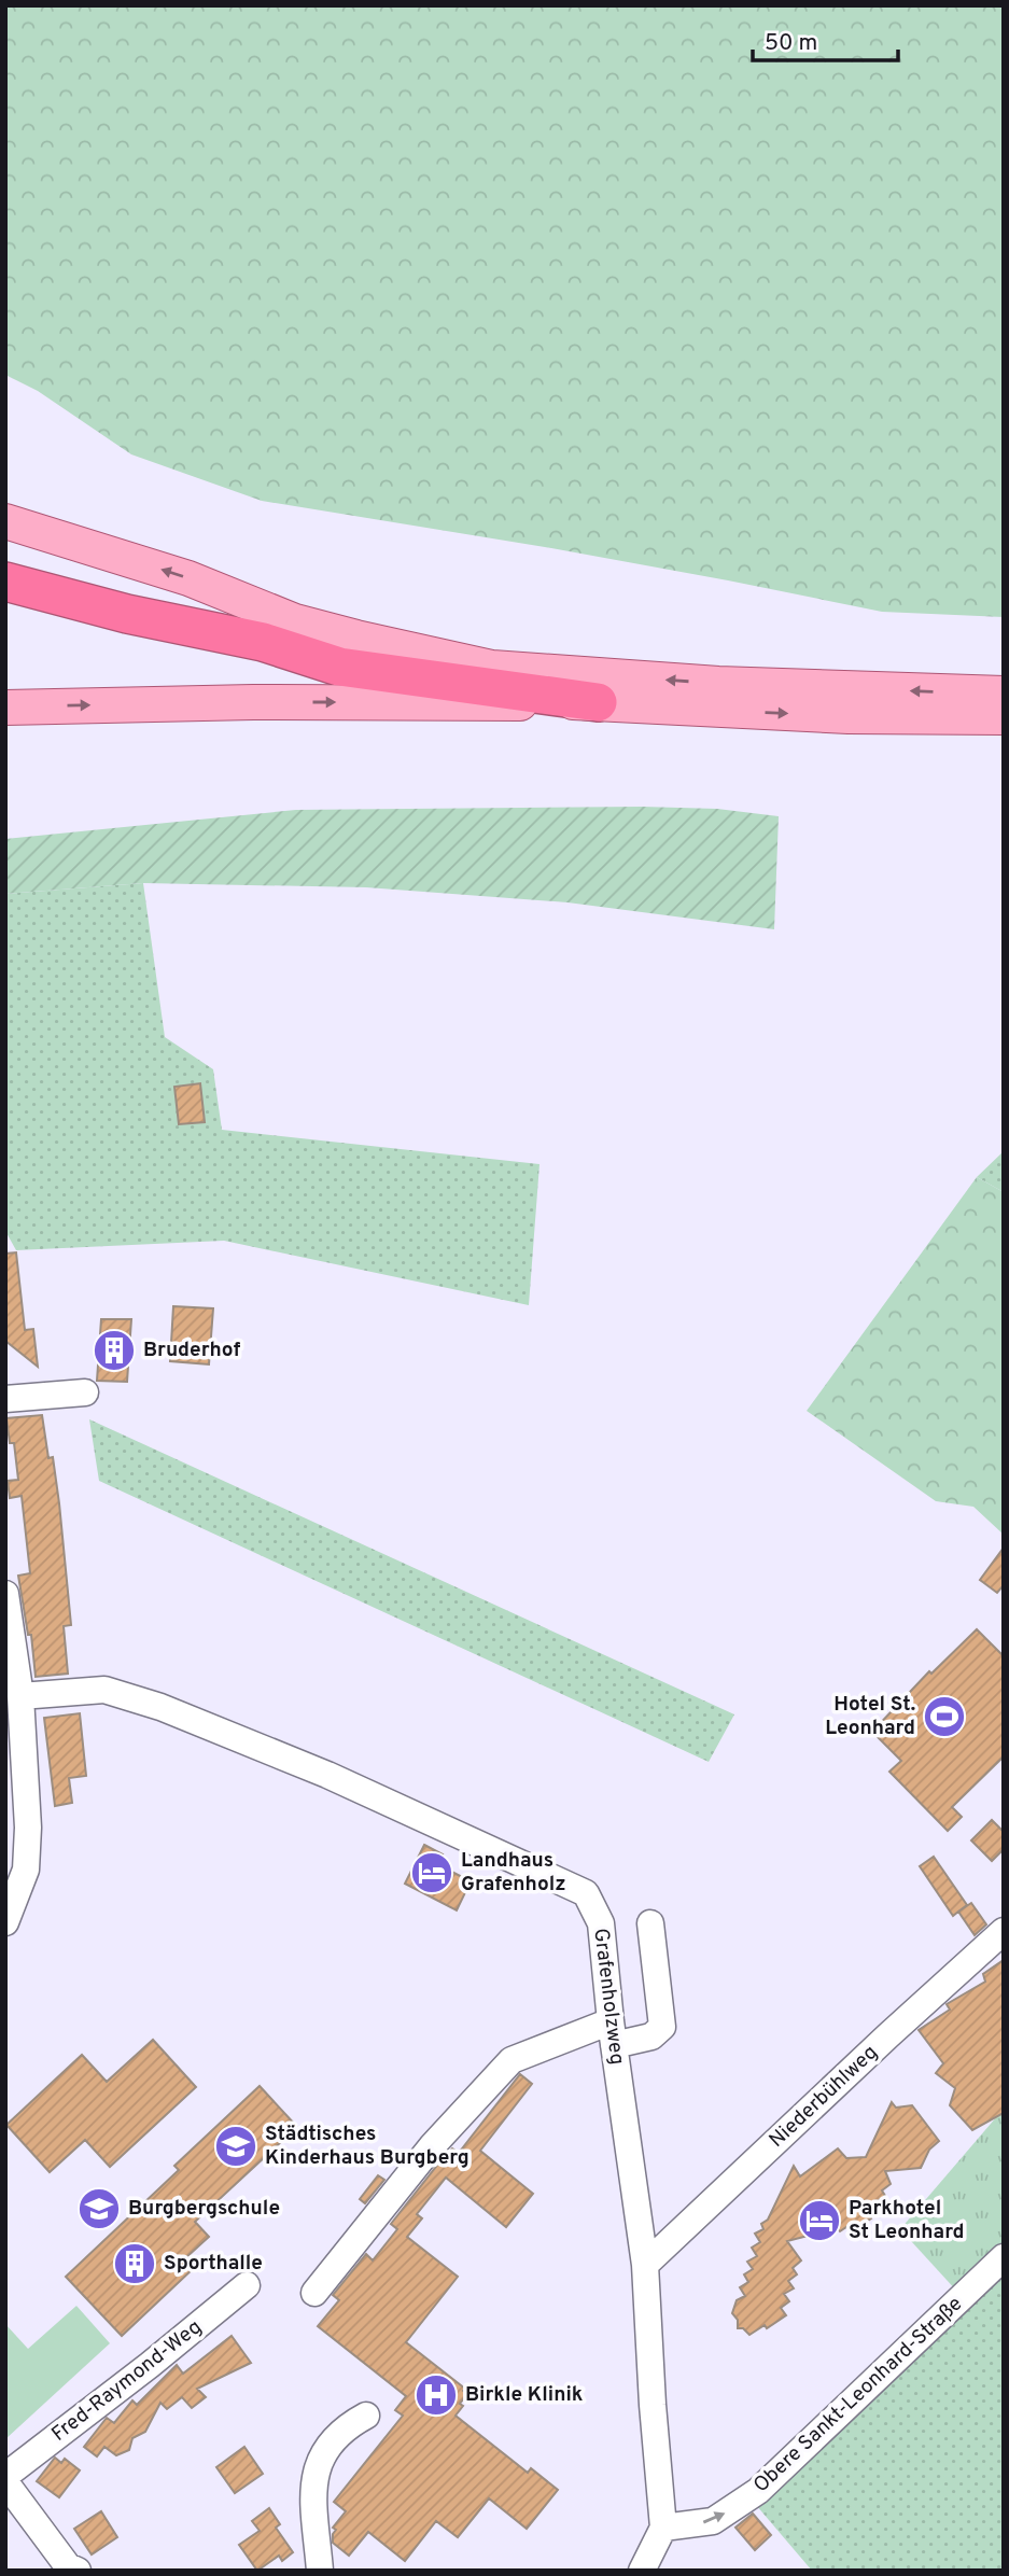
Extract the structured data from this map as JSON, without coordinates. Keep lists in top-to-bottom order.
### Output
{
  "streets": {
    "street": [
      "Grafenholzweg",
      "Niederbühlweg",
      "Fred-Raymond-Weg",
      "Obere Sankt-Leonhard-Straße"
    ]
  },
  "crossings": [
    ["Grafenholzweg", "Niederbühlweg"],
    ["Grafenholzweg", "Obere Sankt-Leonhard-Straße"]
  ],
  "one_way": ["Obere Sankt-Leonhard-Straße"],
  "places": {
    "building": ["Bruderhof", "Sporthalle"],
    "sports": ["Hotel St. Leonhard"],
    "hotel": ["Landhaus Grafenholz", "Parkhotel St Leonhard"],
    "school or university": ["Städtisches Kinderhaus Burgberg", "Burgbergschule"],
    "hospital": ["Birkle Klinik"]
  },
  "scale_bar": "50 m"
}
